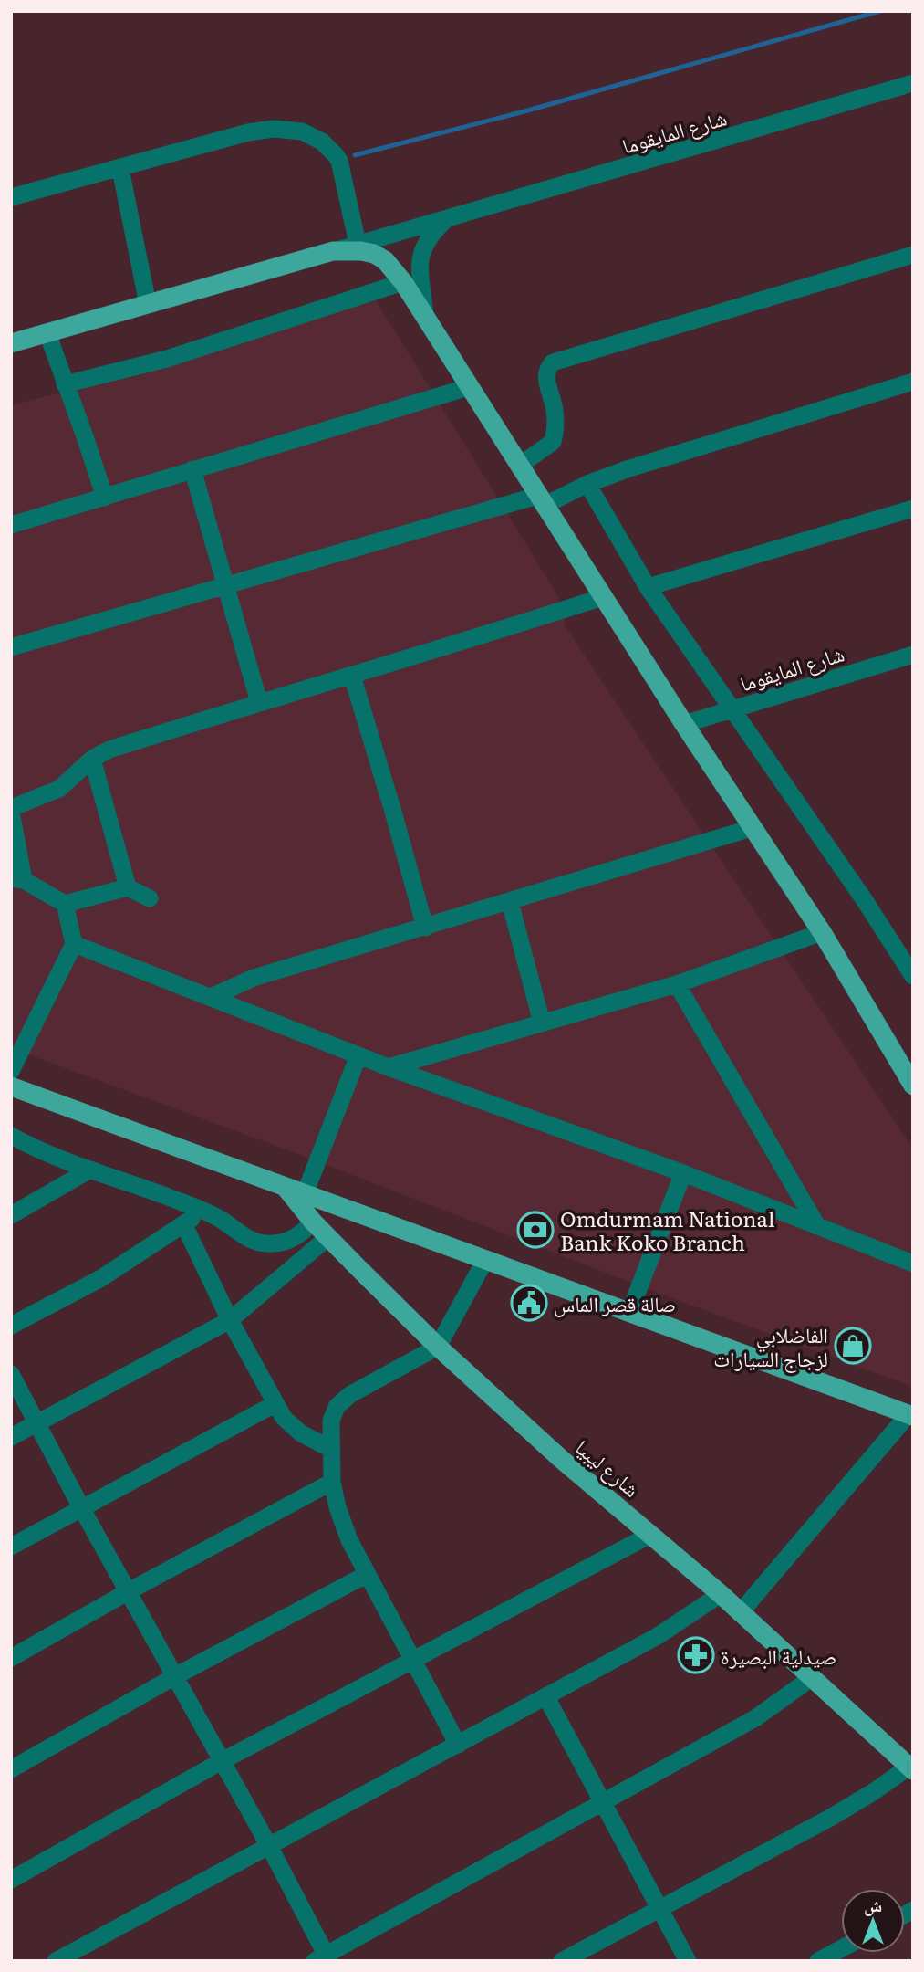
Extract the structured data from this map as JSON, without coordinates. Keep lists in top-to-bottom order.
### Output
{
  "streets": {
    "main road": ["شارع ليبيا"],
    "street": ["شارع المايقوما"]
  },
  "places": {
    "bank": ["Omdurmam National Bank Koko Branch"],
    "public building": ["صالة قصر الماس"],
    "shop": ["الفاضلابي لزجاج السيارات"],
    "pharmacy": ["صيدلية البصيرة"]
  },
  "north": "top"
}
